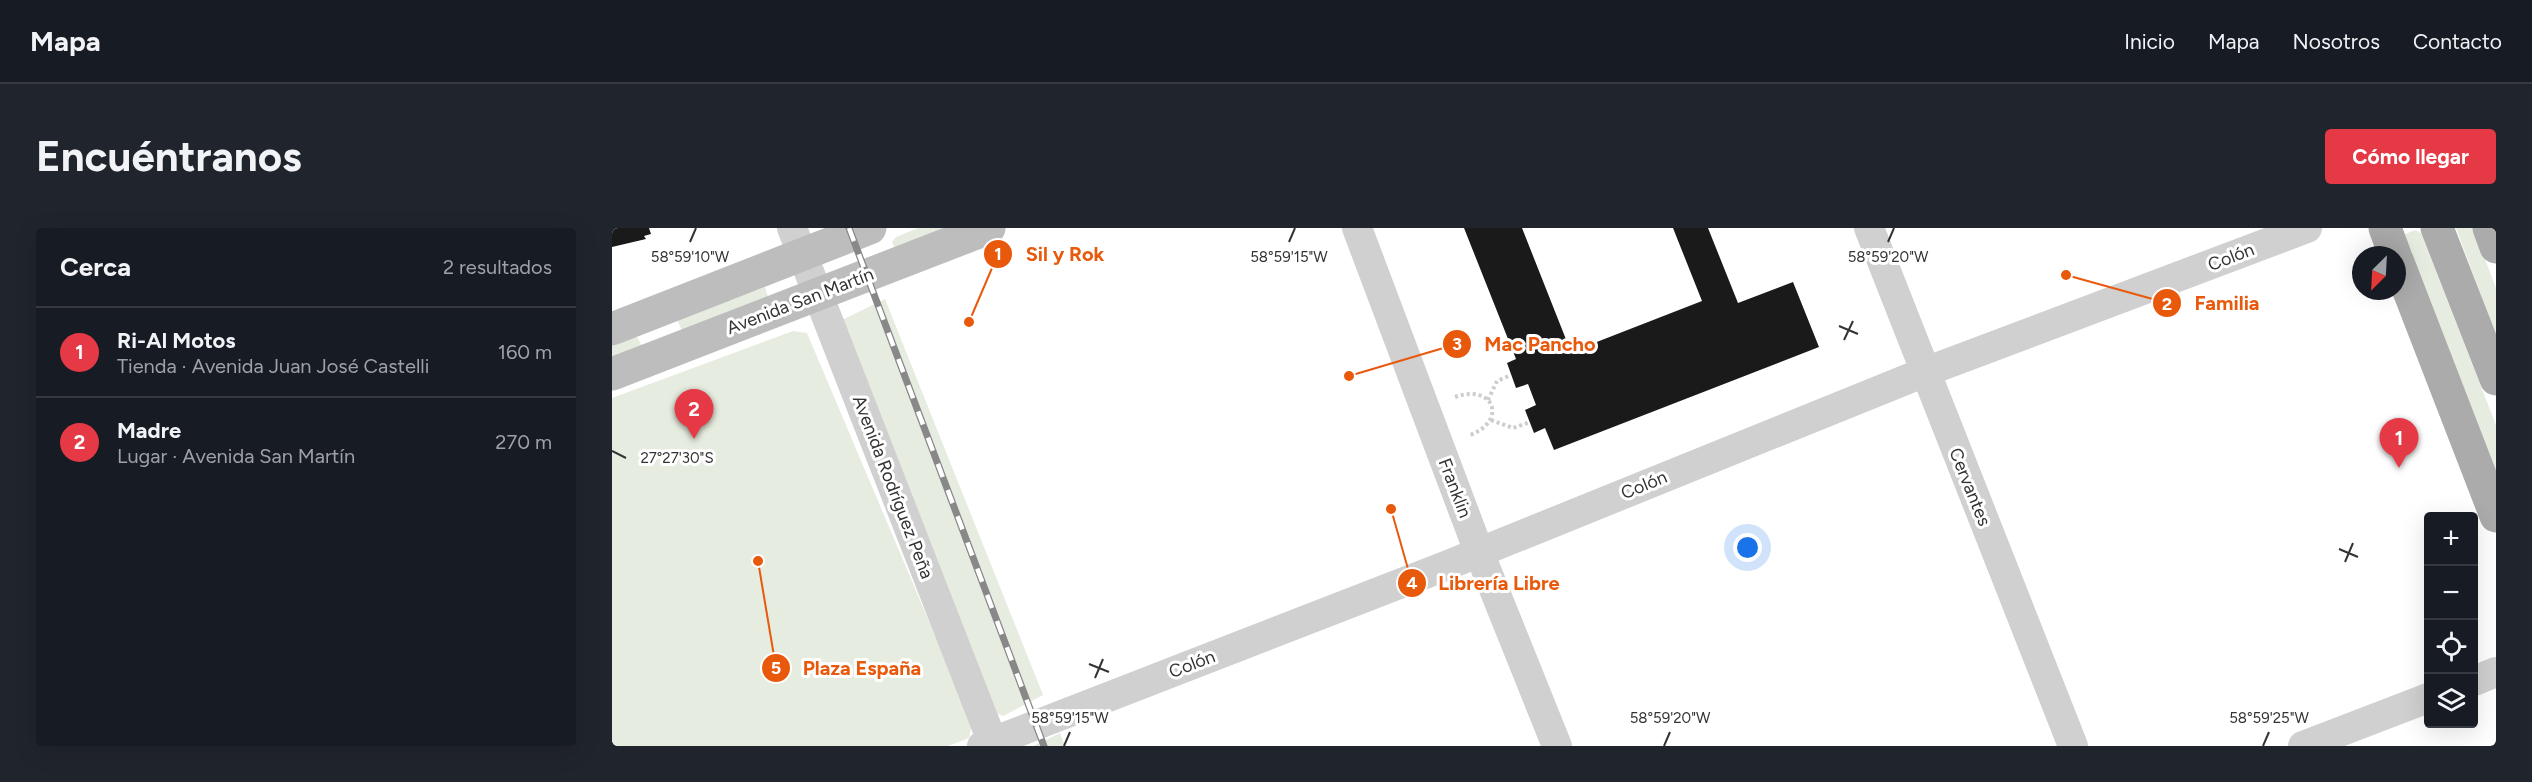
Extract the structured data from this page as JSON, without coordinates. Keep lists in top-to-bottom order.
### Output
{
  "streets": {
    "main road": ["Avenida San Martín"],
    "street": [
      "Colón",
      "Avenida Rodríguez Peña",
      "Cervantes",
      "Franklin"
    ]
  },
  "crossings": [
    ["Colón", "Avenida Rodríguez Peña"],
    ["Colón", "Cervantes"],
    ["Colón", "Franklin"],
    ["Avenida San Martín", "Avenida Rodríguez Peña"]
  ],
  "places": [
    "Familia",
    "Sil y Rok",
    "Mac Pancho",
    "Librería Libre",
    "Plaza España"
  ],
  "north": "bottom left",
  "page": {
    "header": "Mapa",
    "nav": [
      "Inicio",
      "Mapa",
      "Nosotros",
      "Contacto"
    ],
    "buttons": "Cómo llegar",
    "title": "Encuéntranos",
    "heading": ["Cerca", "2 resultados"],
    "list": [
      {
        "mark": "1",
        "name": "Ri-Al Motos",
        "note": "Tienda · Avenida Juan José Castelli",
        "value": "160 m"
      },
      {
        "mark": "2",
        "name": "Madre",
        "note": "Lugar · Avenida San Martín",
        "value": "270 m"
      }
    ],
    "pins": ["2", "1"],
    "map_buttons": ["+", "−"]
  },
  "coordinates": [
    "58°59'10\"W",
    "58°59'15\"W",
    "58°59'20\"W",
    "27°27'30\"S",
    "58°59'25\"W"
  ]
}
